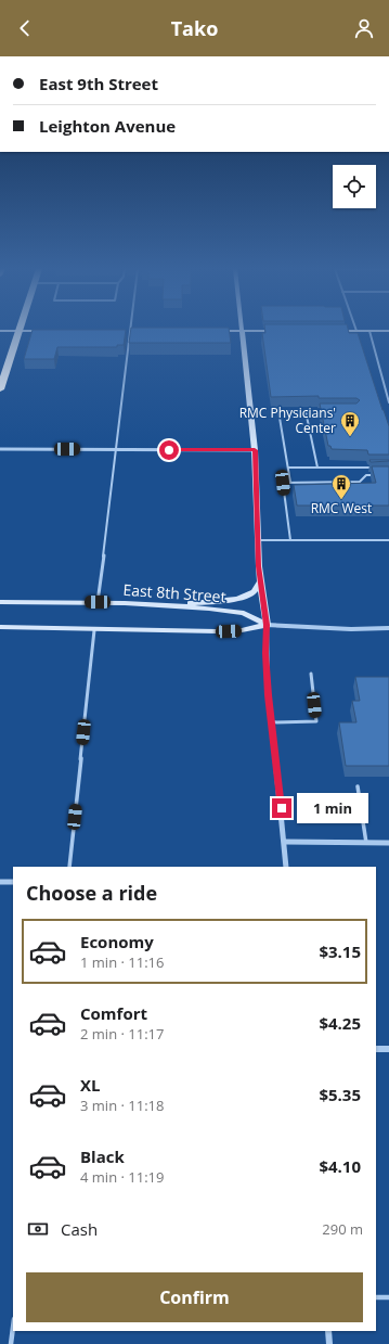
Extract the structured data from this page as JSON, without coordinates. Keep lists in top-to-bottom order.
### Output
{
  "streets": {
    "street": ["East 8th Street"]
  },
  "places": {
    "building": ["RMC Physicians' Center", "RMC West"]
  },
  "page": {
    "header": "Tako",
    "banner": ["East 9th Street", "Leighton Avenue"],
    "bubble": "1 min",
    "heading": "Choose a ride",
    "list": [
      {
        "name": "Economy",
        "note": "1 min · 11:16",
        "value": "$3.15"
      },
      {
        "name": "Comfort",
        "note": "2 min · 11:17",
        "value": "$4.25"
      },
      {
        "name": "XL",
        "note": "3 min · 11:18",
        "value": "$5.35"
      },
      {
        "name": "Black",
        "note": "4 min · 11:19",
        "value": "$4.10"
      }
    ],
    "pay": ["Cash", "290 m"],
    "buttons": "Confirm"
  }
}
